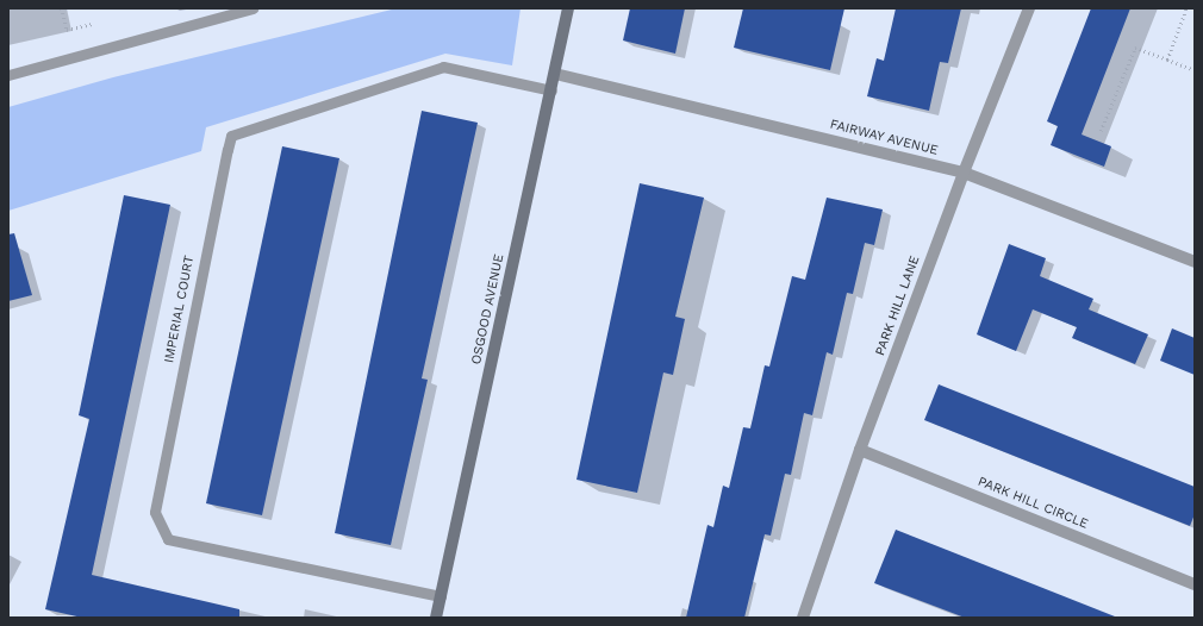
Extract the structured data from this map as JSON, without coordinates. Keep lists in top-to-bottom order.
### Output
{
  "streets": {
    "street": [
      "FAIRWAY AVENUE",
      "PARK HILL LANE",
      "OSGOOD AVENUE",
      "PARK HILL CIRCLE"
    ],
    "lane": ["IMPERIAL COURT"]
  },
  "crossings": [
    ["FAIRWAY AVENUE", "PARK HILL LANE"],
    ["FAIRWAY AVENUE", "OSGOOD AVENUE"],
    ["PARK HILL LANE", "PARK HILL CIRCLE"],
    ["IMPERIAL COURT", "OSGOOD AVENUE"]
  ]
}
